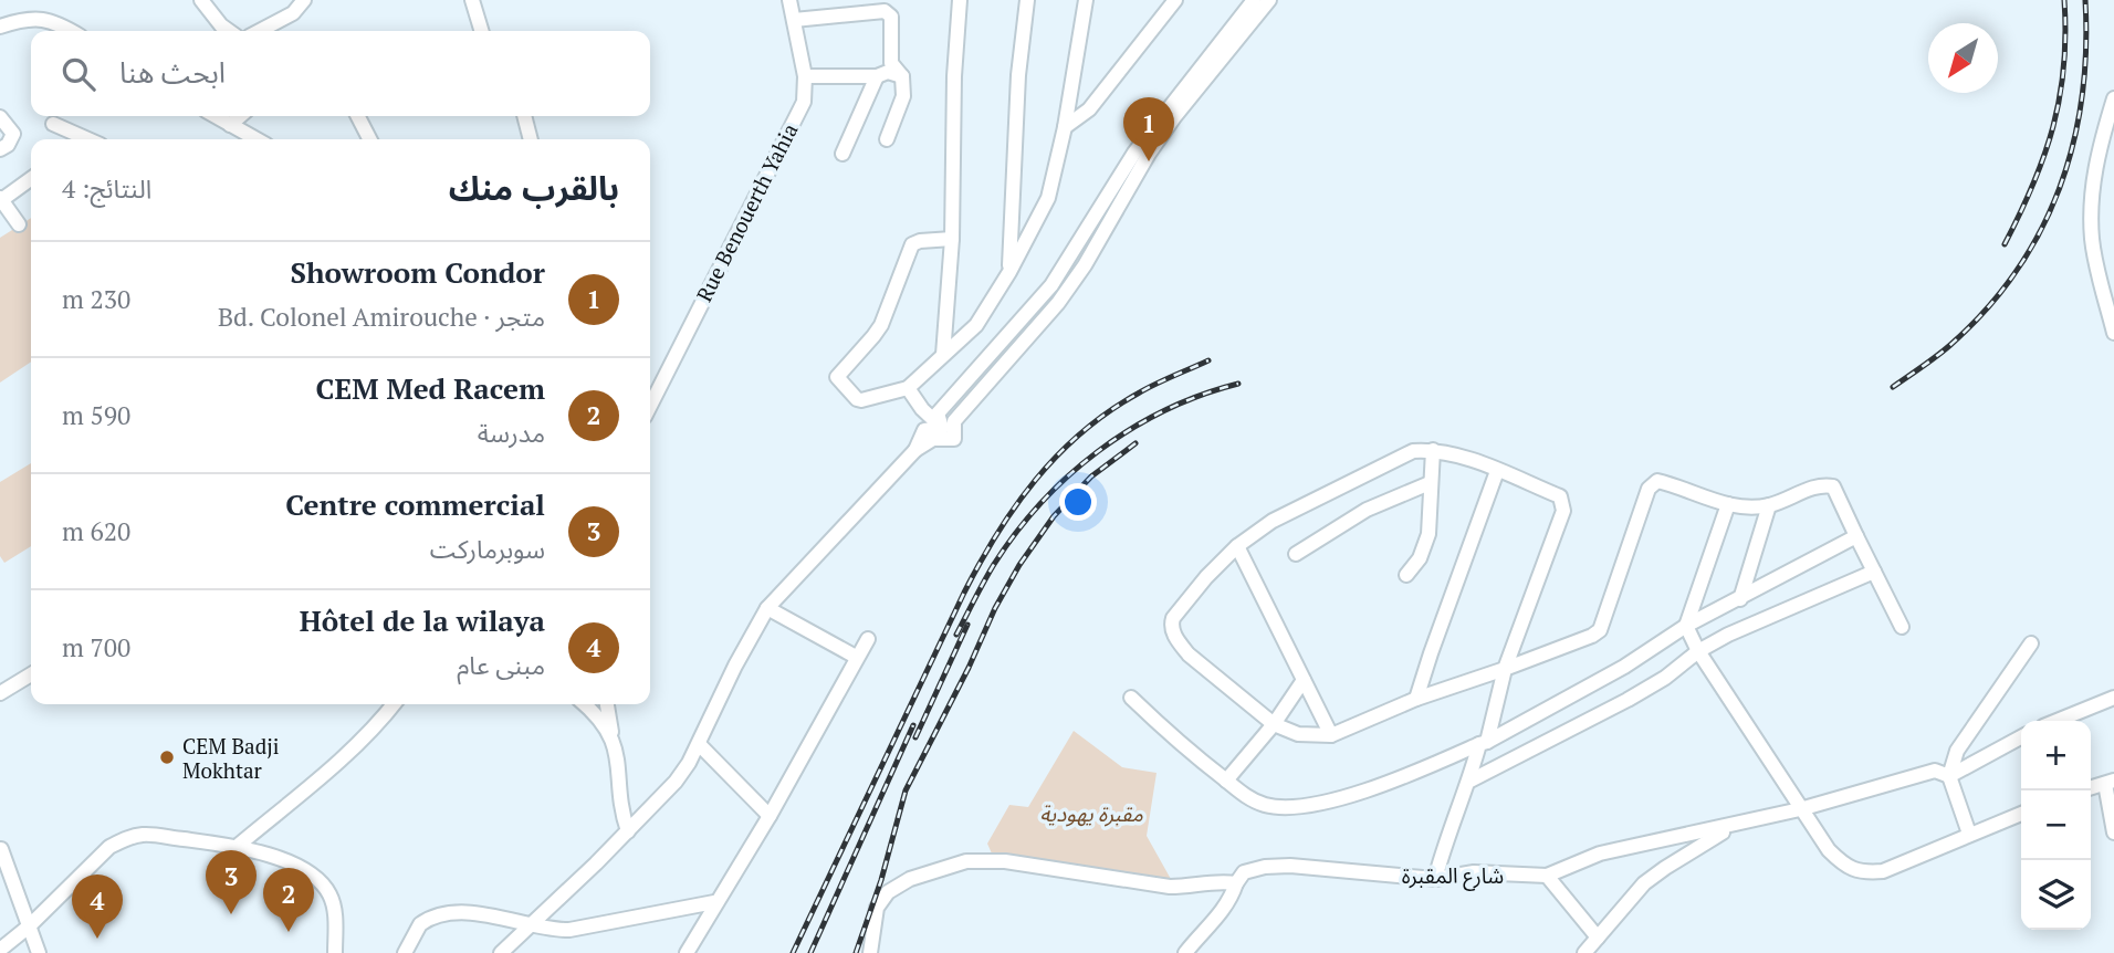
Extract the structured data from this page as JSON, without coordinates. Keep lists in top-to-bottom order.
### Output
{
  "streets": {
    "street": ["Rue Benouerth Yahia", "شارع المقبرة"]
  },
  "parks": ["مقبرة يهودية"],
  "places": ["CEM Badji Mokhtar"],
  "north": "bottom left",
  "page": {
    "search": "ابحث هنا",
    "pins": [
      "1",
      "3",
      "2",
      "4"
    ],
    "heading": ["بالقرب منك", "النتائج: 4"],
    "list": [
      {
        "mark": "1",
        "name": "Showroom Condor",
        "note": "متجر · Bd. Colonel Amirouche",
        "value": "230 m"
      },
      {
        "mark": "2",
        "name": "CEM Med Racem",
        "note": "مدرسة",
        "value": "590 m"
      },
      {
        "mark": "3",
        "name": "Centre commercial",
        "note": "سوبرماركت",
        "value": "620 m"
      },
      {
        "mark": "4",
        "name": "Hôtel de la wilaya",
        "note": "مبنى عام",
        "value": "700 m"
      }
    ],
    "map_buttons": ["+", "−"]
  }
}
